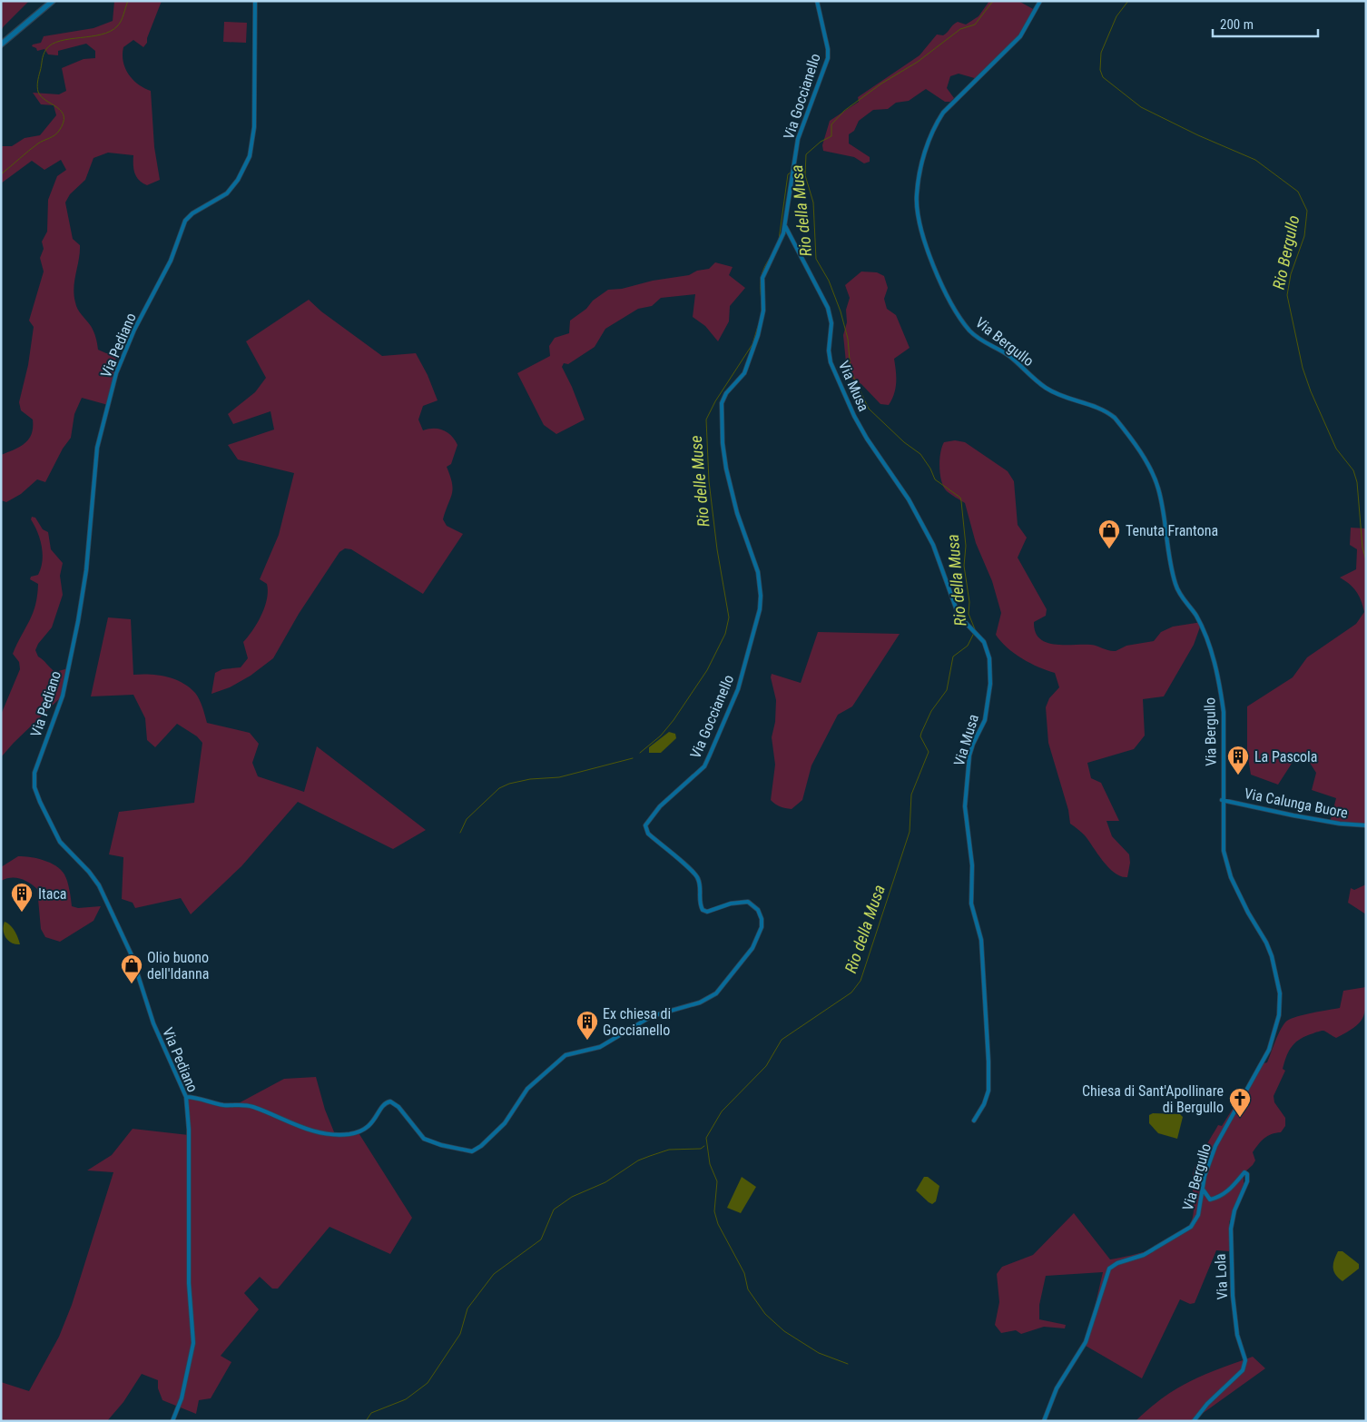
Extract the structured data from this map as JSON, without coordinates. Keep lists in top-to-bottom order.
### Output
{
  "streets": {
    "street": [
      "Via Goccianello",
      "Via Bergullo",
      "Via Pediano",
      "Via Musa",
      "Via Calunga Buore",
      "Via Lola"
    ]
  },
  "crossings": [
    ["Via Goccianello", "Via Pediano"],
    ["Via Goccianello", "Via Musa"],
    ["Via Bergullo", "Via Calunga Buore"],
    ["Via Bergullo", "Via Lola"]
  ],
  "water": ["Rio della Musa", "Rio Bergullo", "Rio delle Muse"],
  "places": {
    "shop": ["Tenuta Frantona", "Olio buono dell'Idanna"],
    "building": ["La Pascola", "Itaca", "Ex chiesa di Goccianello"],
    "church": ["Chiesa di Sant'Apollinare di Bergullo"]
  },
  "scale_bar": "200 m"
}
